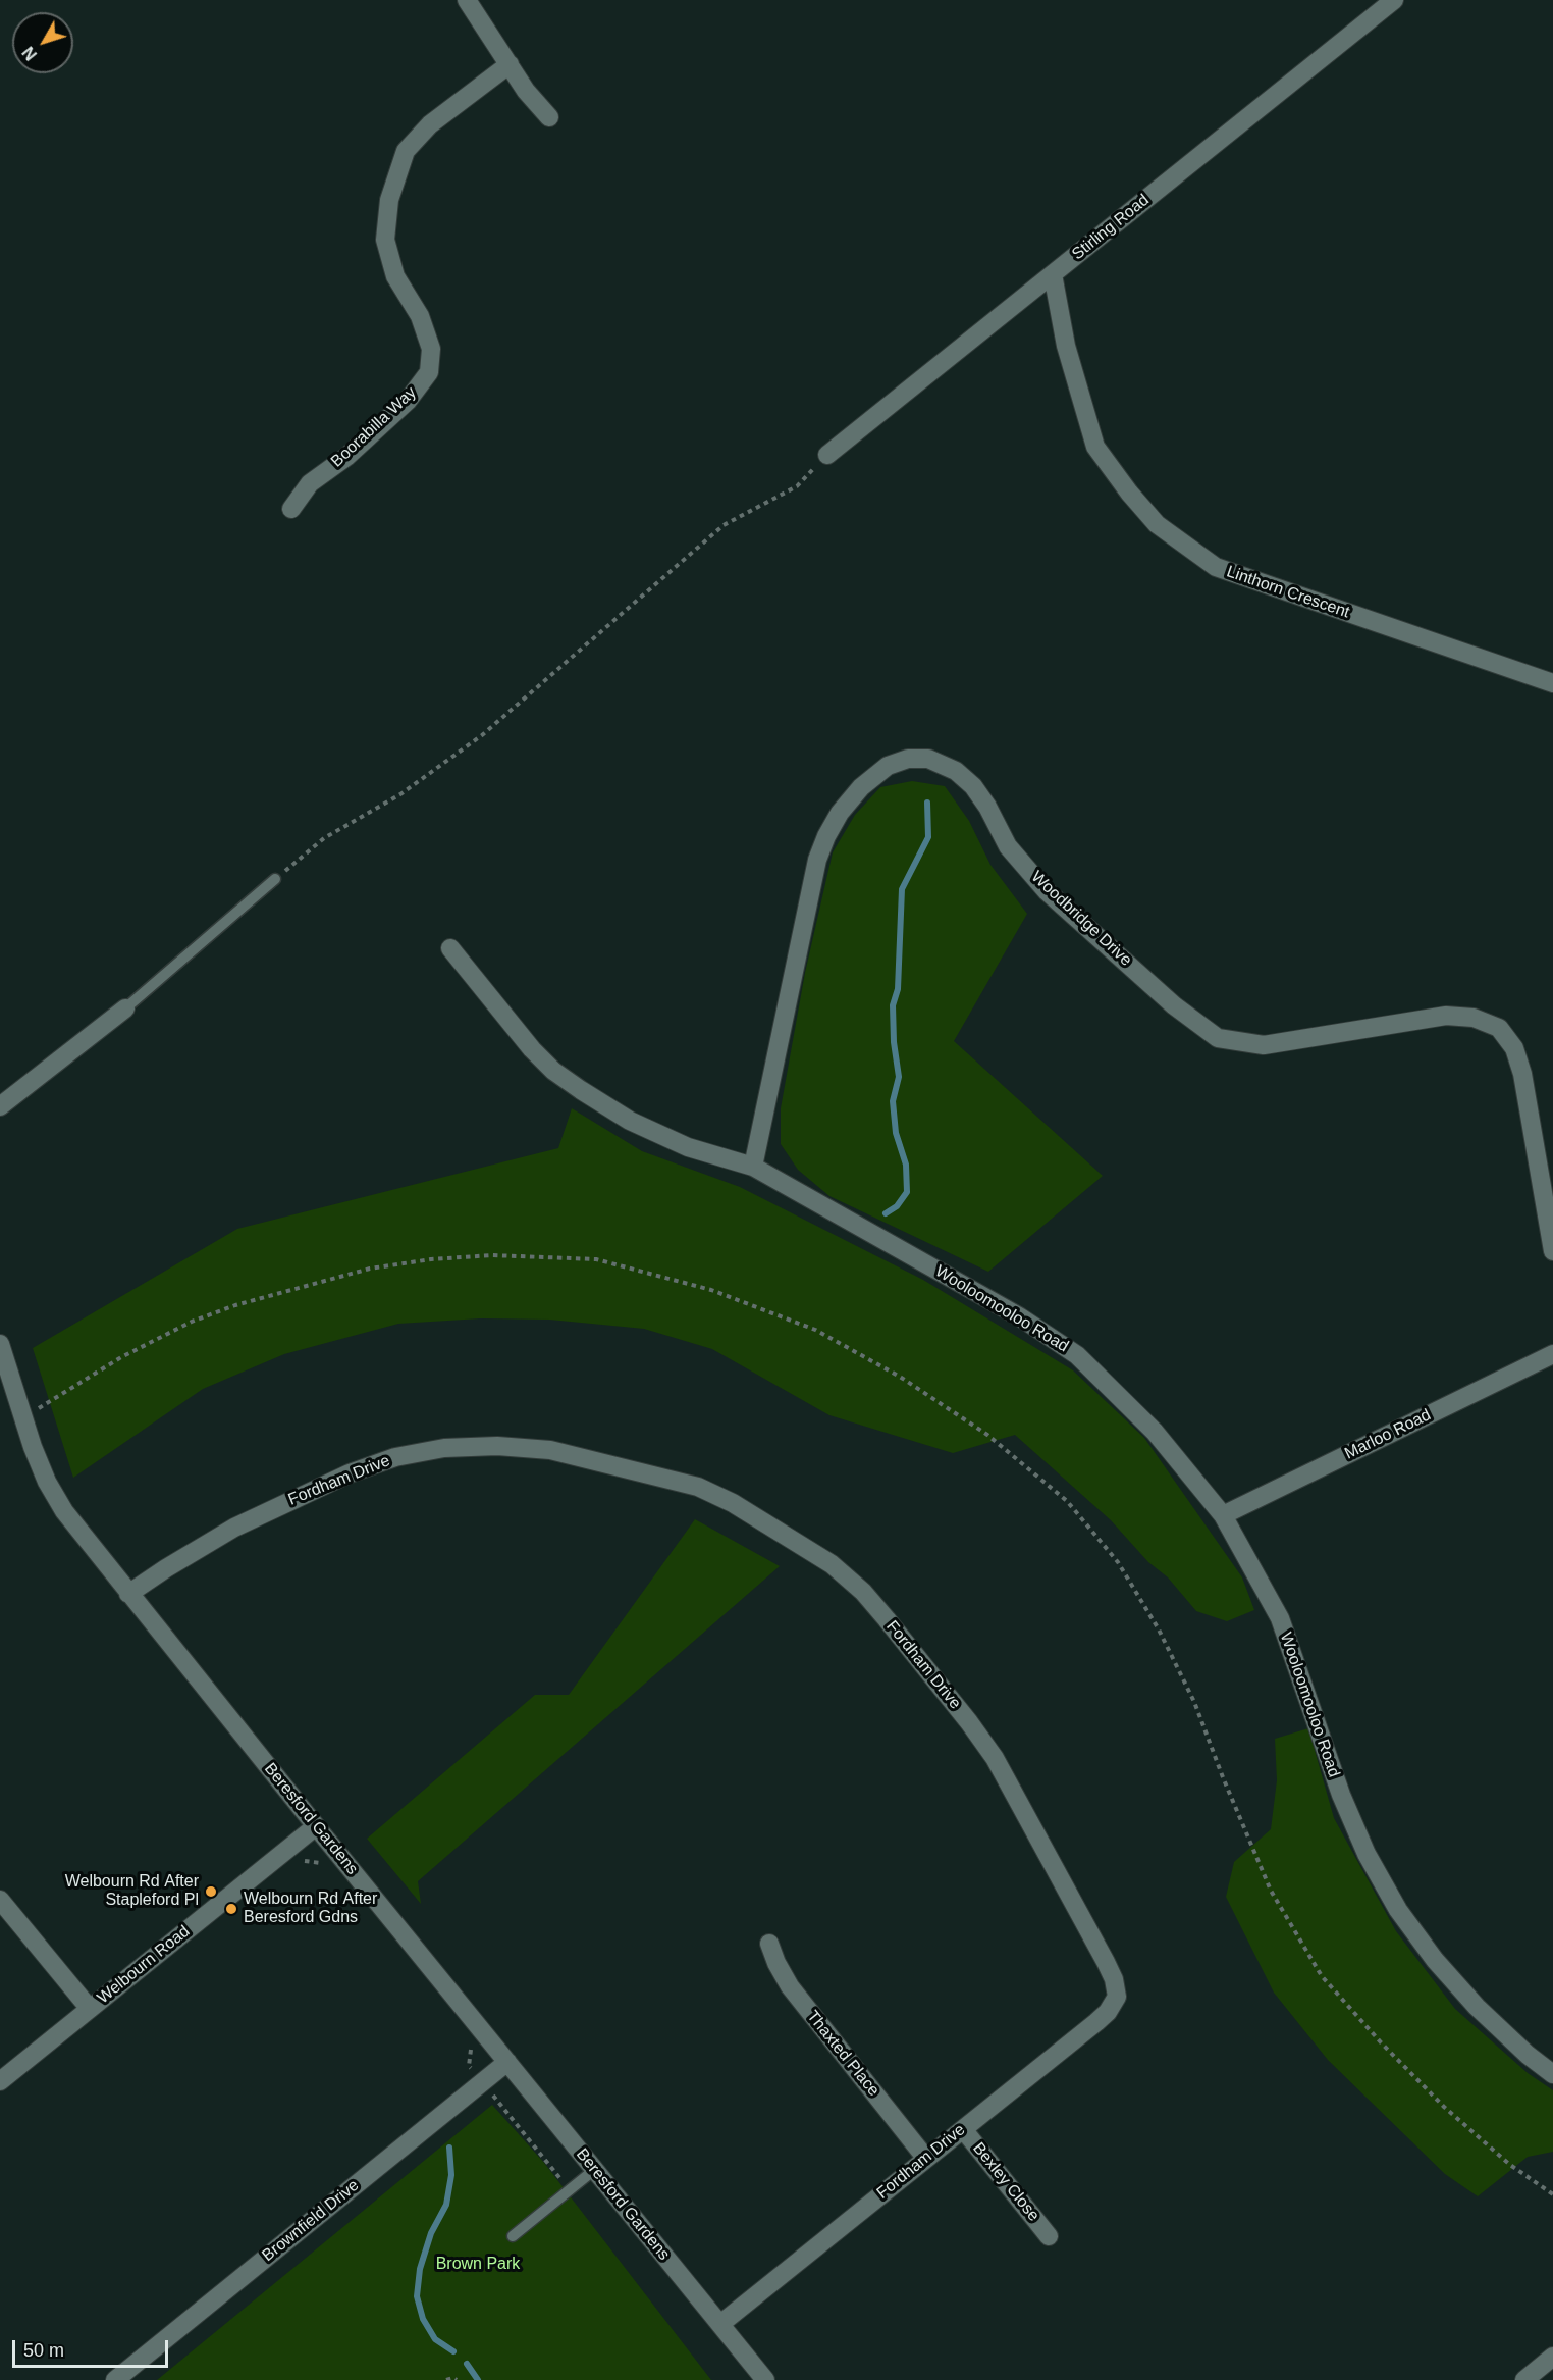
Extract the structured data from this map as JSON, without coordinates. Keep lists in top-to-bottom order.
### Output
{
  "streets": {
    "street": [
      "Stirling Road",
      "Boorabilla Way",
      "Linthorn Crescent",
      "Woodbridge Drive",
      "Wooloomooloo Road",
      "Marloo Road",
      "Fordham Drive",
      "Beresford Gardens",
      "Welbourn Road",
      "Thaxted Place",
      "Bexley Close",
      "Brownfield Drive"
    ]
  },
  "crossings": [
    ["Stirling Road", "Linthorn Crescent"],
    ["Woodbridge Drive", "Wooloomooloo Road"],
    ["Wooloomooloo Road", "Marloo Road"],
    ["Fordham Drive", "Beresford Gardens"],
    ["Fordham Drive", "Thaxted Place"],
    ["Fordham Drive", "Bexley Close"],
    ["Beresford Gardens", "Welbourn Road"],
    ["Beresford Gardens", "Brownfield Drive"]
  ],
  "parks": ["Brown Park"],
  "places": ["Welbourn Rd After Stapleford Pl", "Welbourn Rd After Beresford Gdns"],
  "scale_bar": "50 m",
  "north": "bottom left"
}
